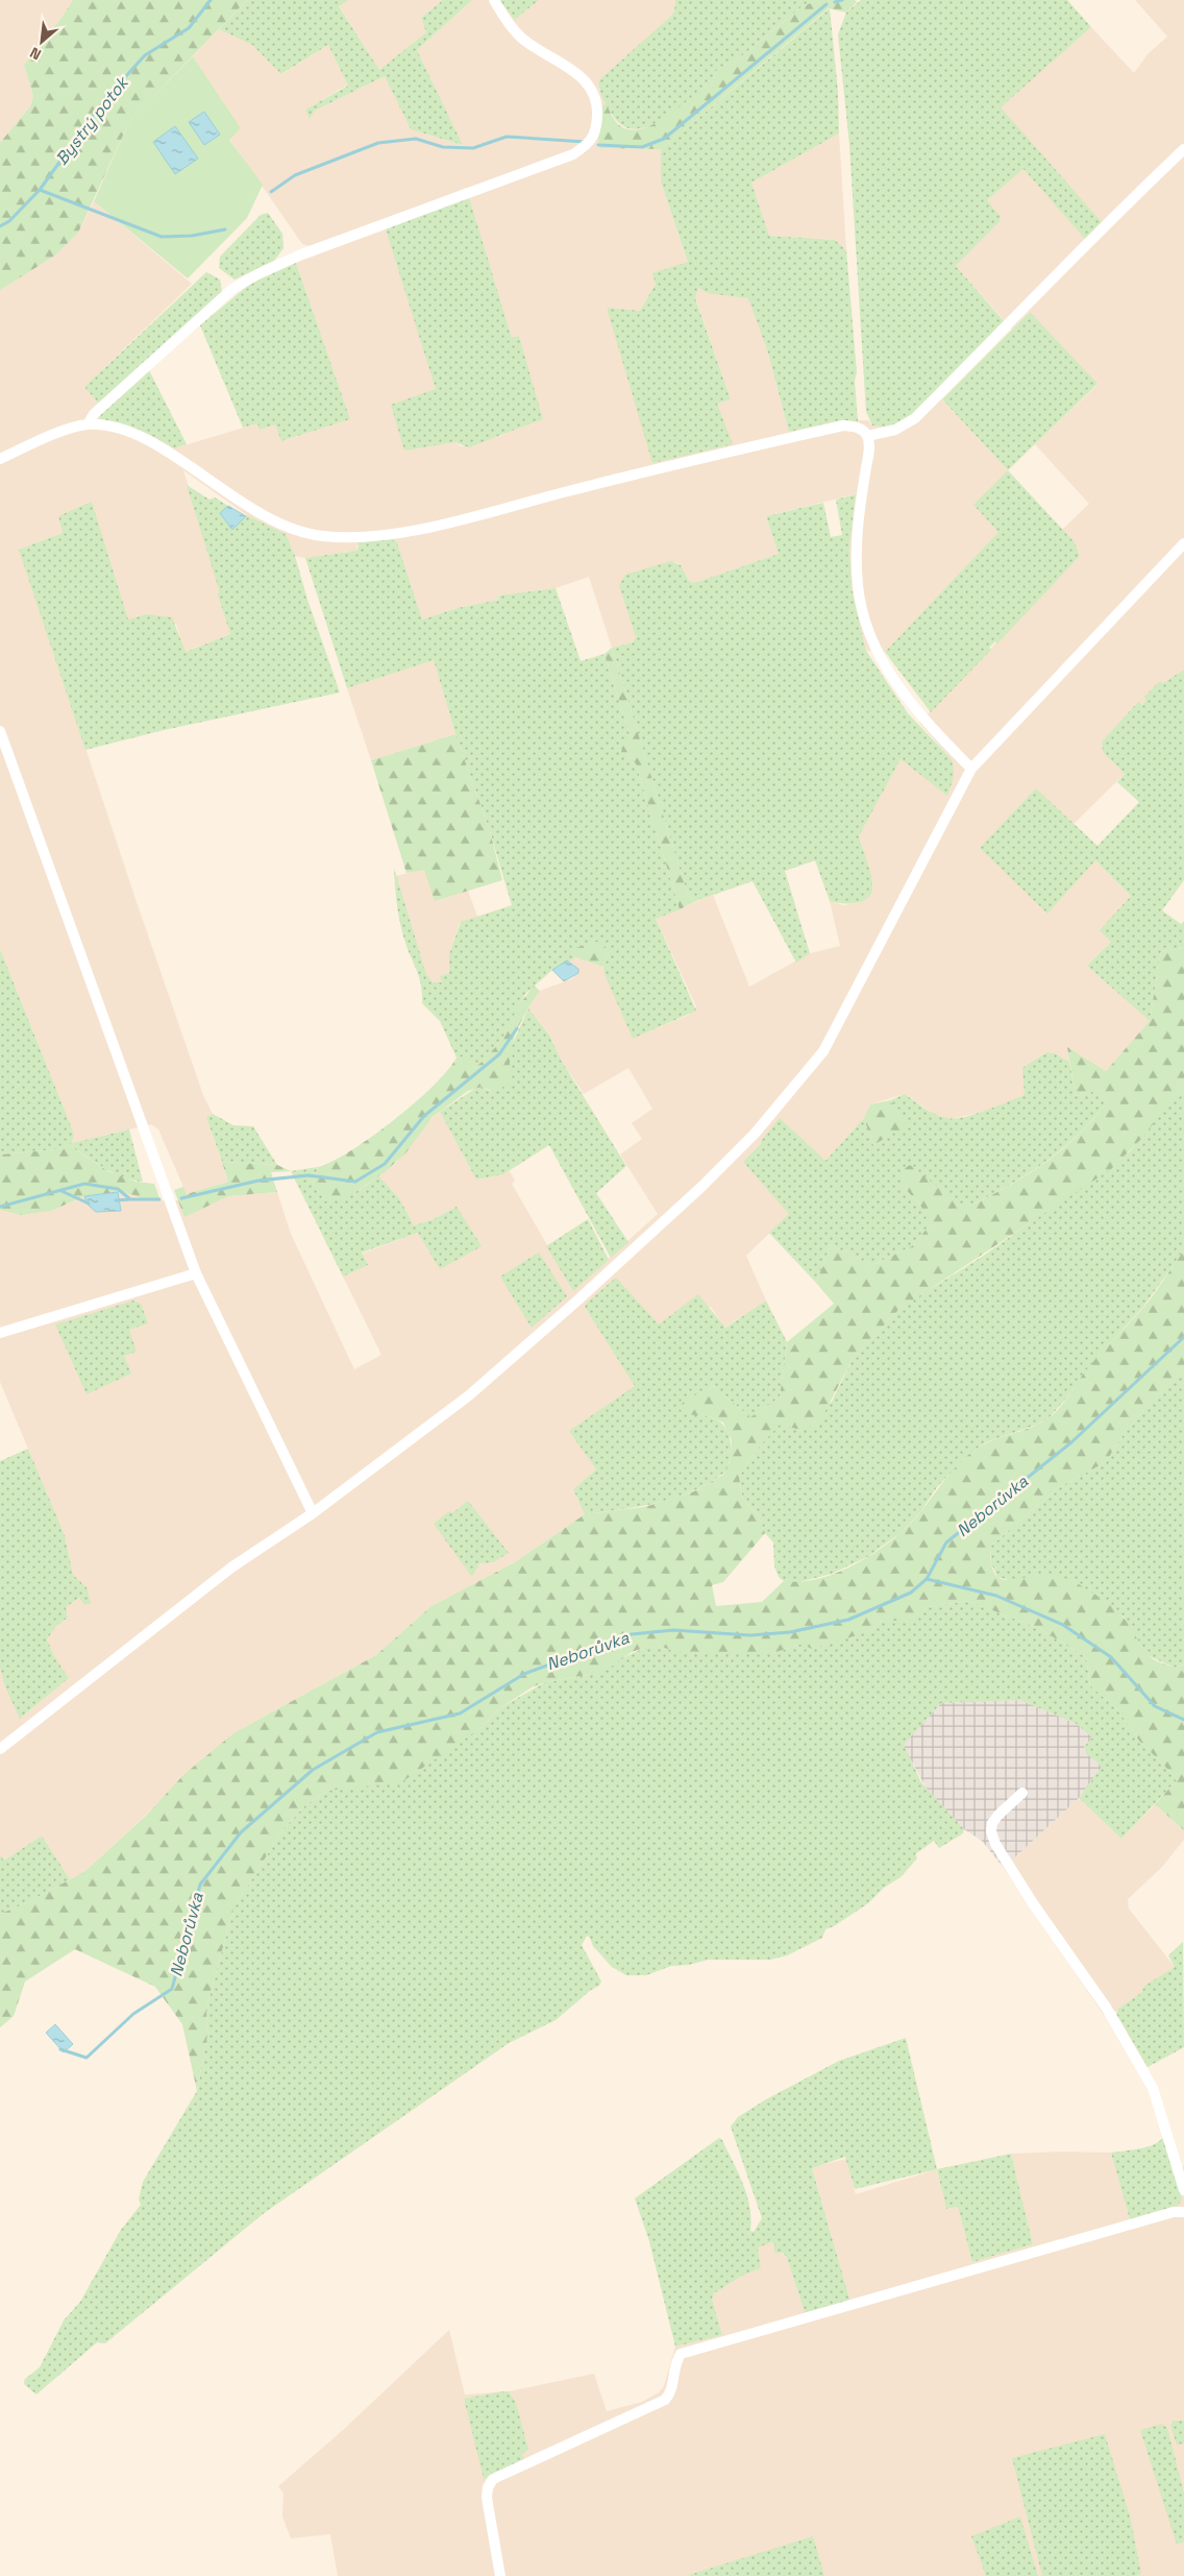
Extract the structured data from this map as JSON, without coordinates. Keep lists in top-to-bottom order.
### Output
{
  "water": ["Bystrý potok", "Neborůvka"],
  "north": "bottom left"
}
